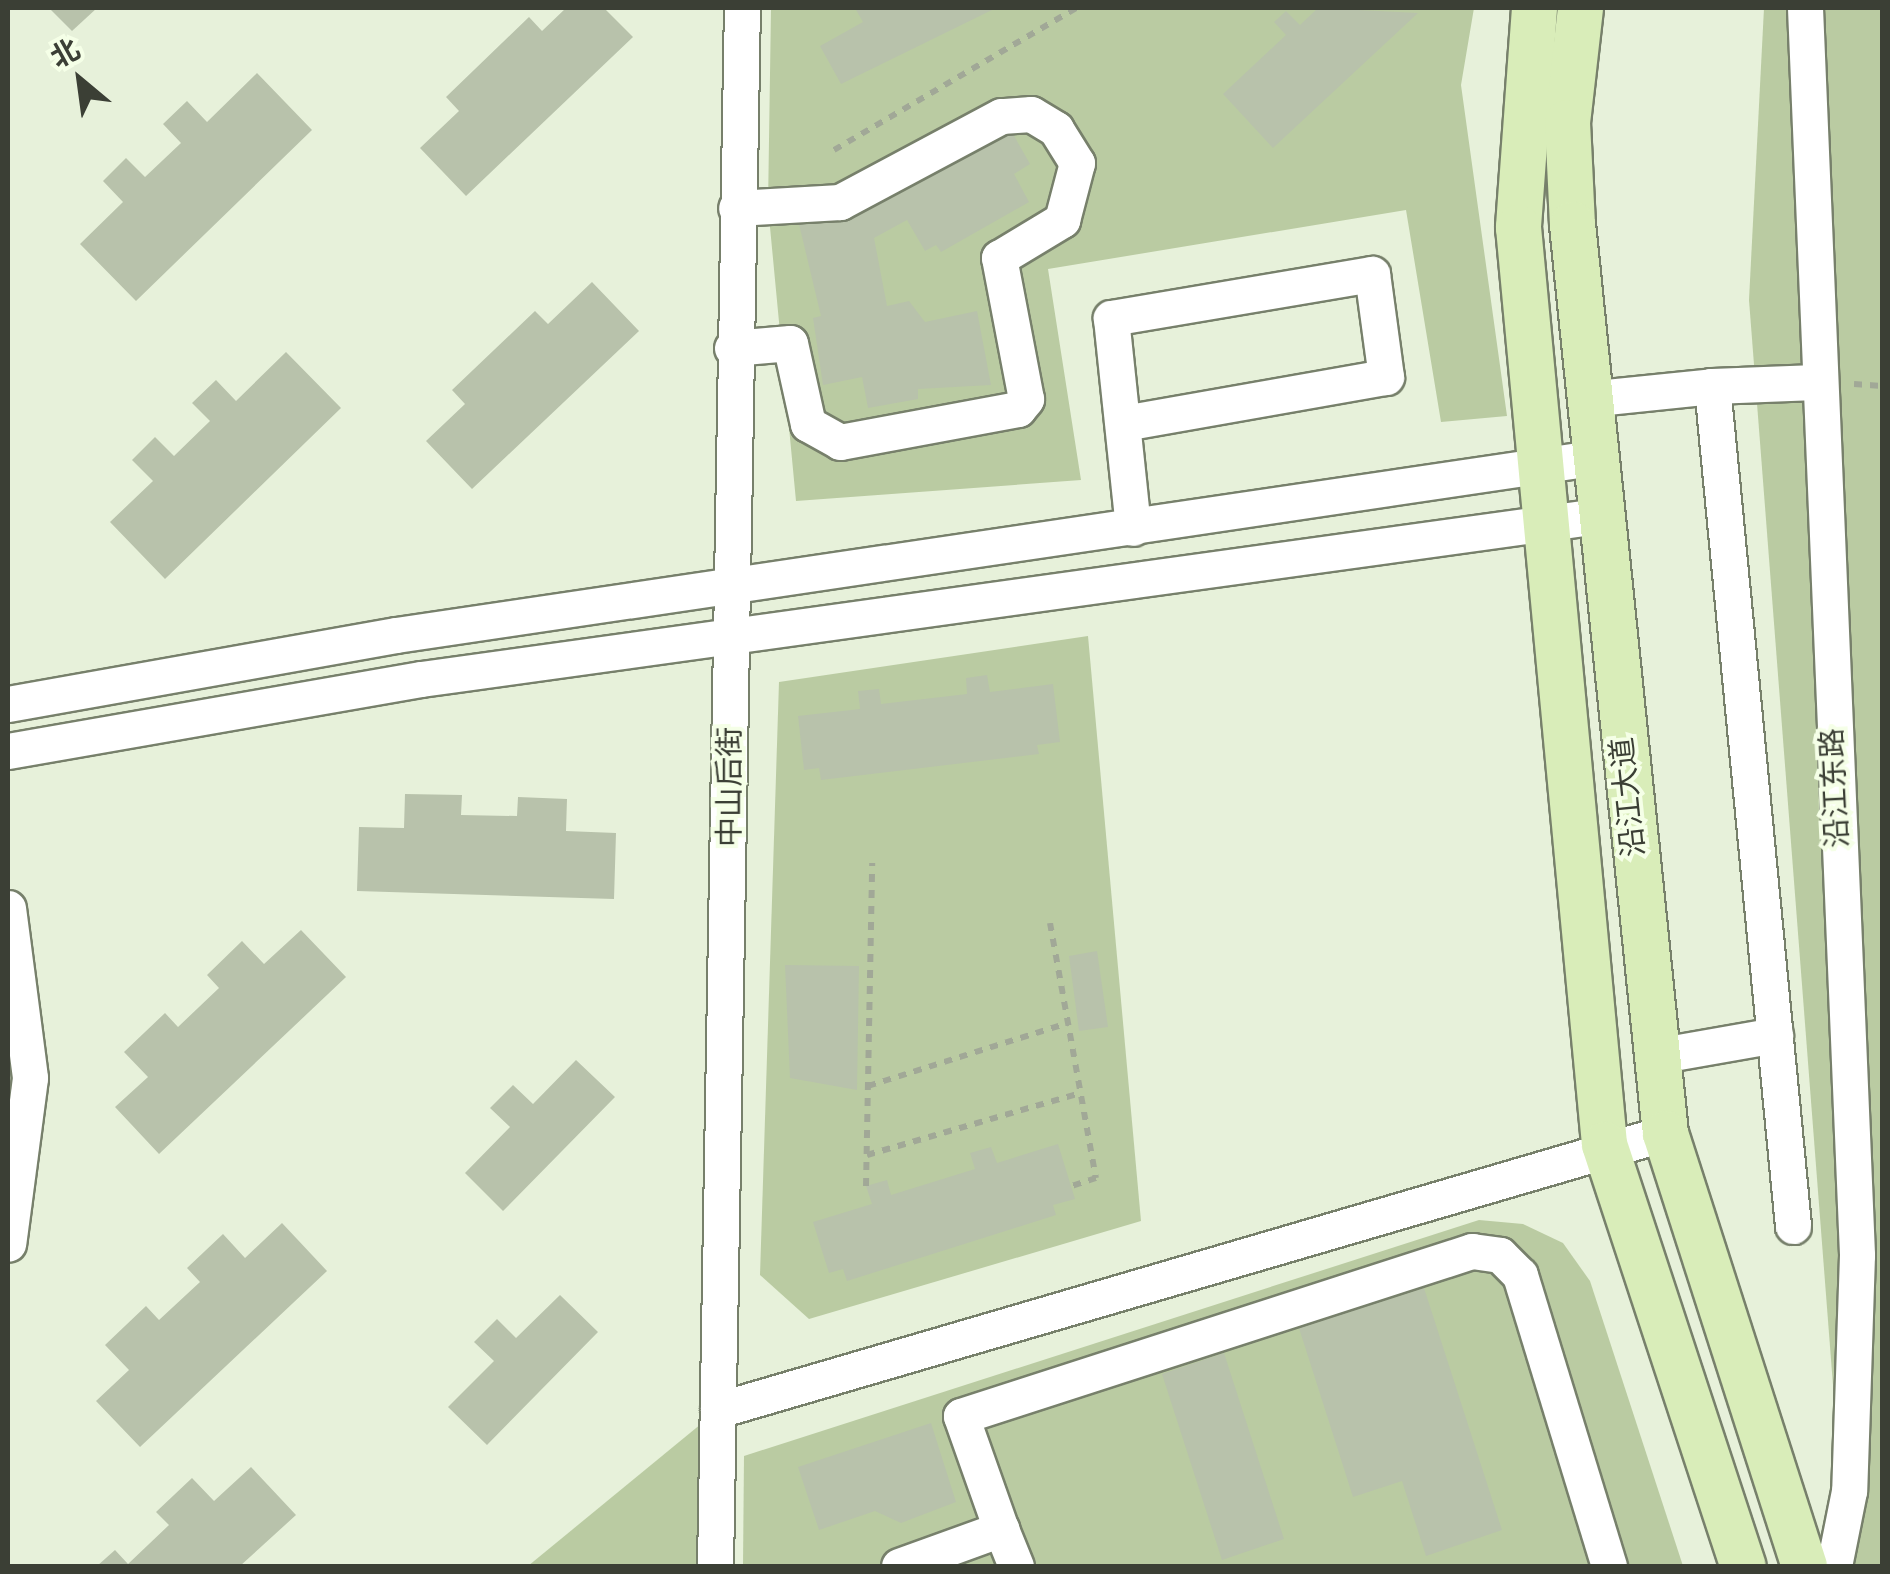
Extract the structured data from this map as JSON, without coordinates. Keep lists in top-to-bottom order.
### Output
{
  "streets": {
    "main road": ["沿江大道"],
    "street": ["中山后街", "沿江东路"]
  },
  "north": "top left"
}
